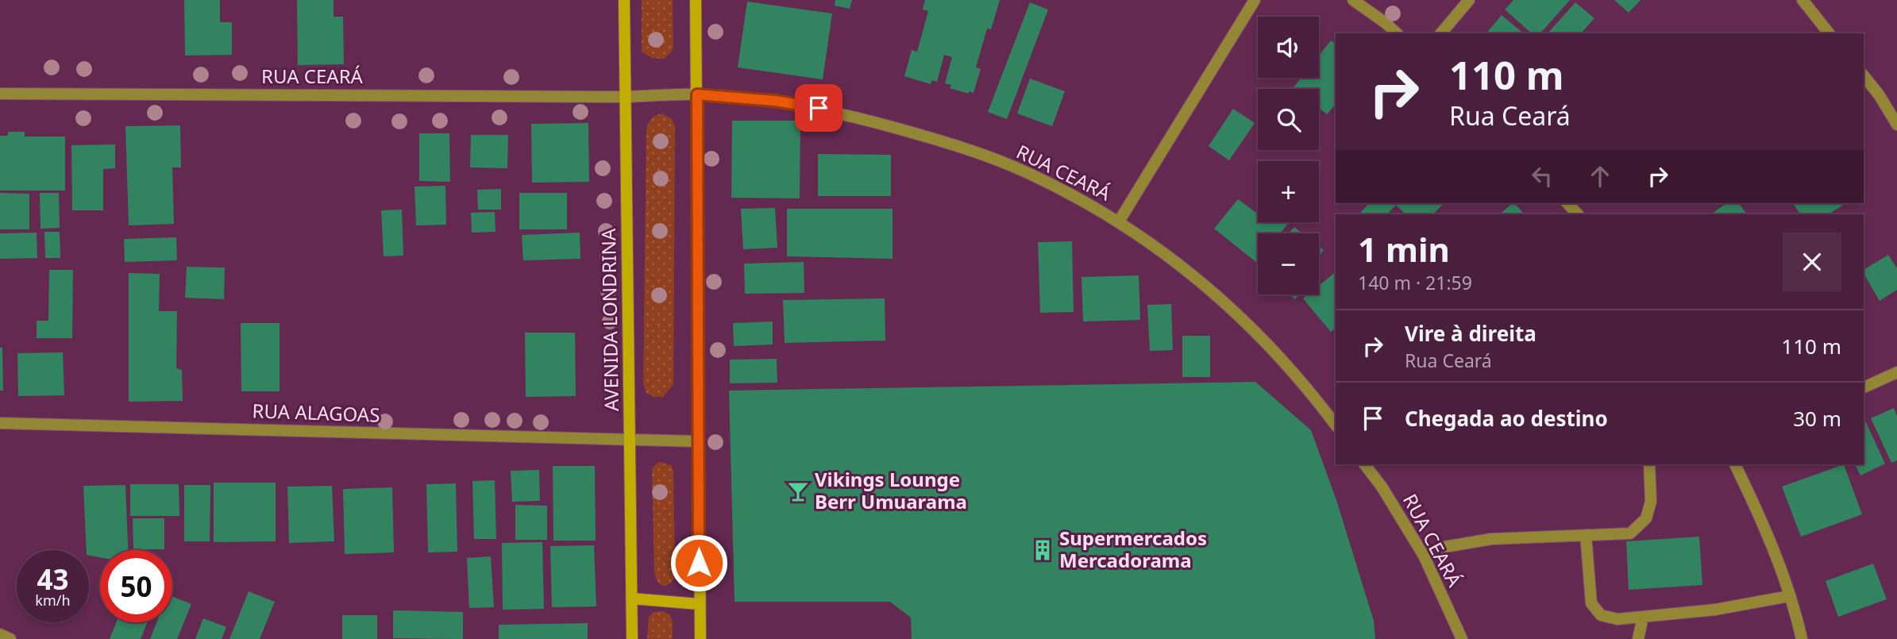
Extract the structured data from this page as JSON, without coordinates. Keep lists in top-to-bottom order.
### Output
{
  "streets": {
    "main road": ["AVENIDA LONDRINA"],
    "street": ["RUA CEARÁ", "RUA ALAGOAS"]
  },
  "crossings": [
    ["RUA CEARÁ", "AVENIDA LONDRINA"],
    ["AVENIDA LONDRINA", "RUA ALAGOAS"]
  ],
  "places": {
    "bar": ["Vikings Lounge Berr Umuarama"],
    "building": ["Supermercados Mercadorama"]
  },
  "page": {
    "map_buttons": ["+", "−"],
    "turn": ["110 m", "Rua Ceará"],
    "heading": ["1 min", "140 m · 21:59"],
    "list": [
      {
        "name": "Vire à direita",
        "note": "Rua Ceará",
        "value": "110 m"
      },
      {
        "name": "Chegada ao destino",
        "value": "30 m"
      }
    ],
    "speed": "43 km/h",
    "limit": "50"
  }
}
